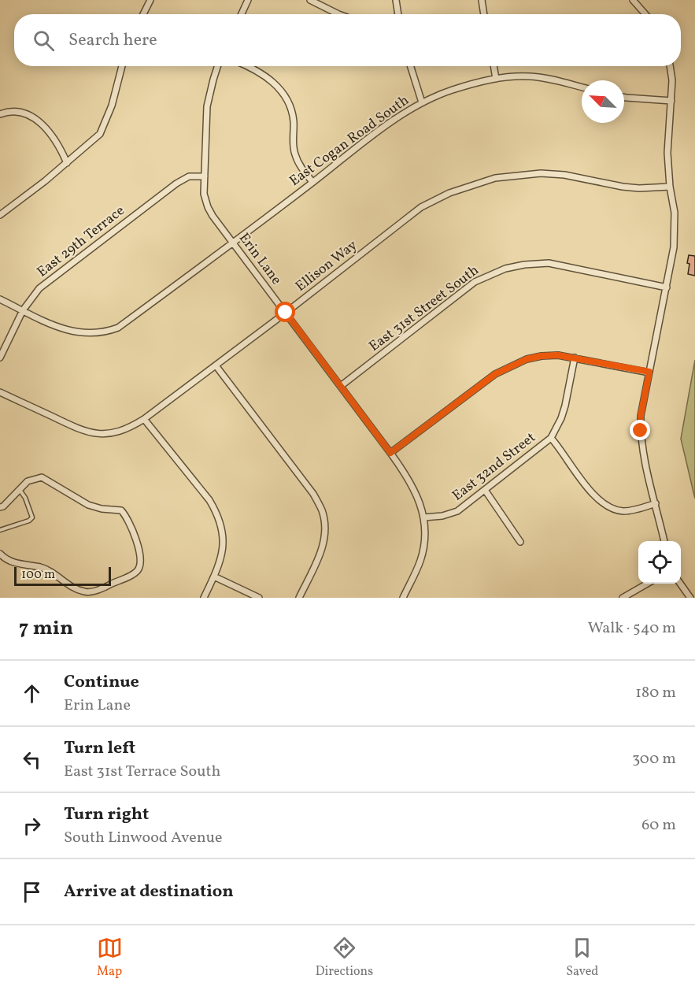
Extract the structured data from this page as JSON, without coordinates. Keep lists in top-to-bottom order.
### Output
{
  "streets": {
    "street": [
      "East Cogan Road South",
      "East 29th Terrace",
      "Erin Lane",
      "Ellison Way",
      "East 31st Street South",
      "East 32nd Street"
    ]
  },
  "crossings": [
    ["East Cogan Road South", "East 29th Terrace"],
    ["East Cogan Road South", "Erin Lane"],
    ["East 29th Terrace", "Erin Lane"],
    ["Erin Lane", "Ellison Way"],
    ["Erin Lane", "East 31st Street South"],
    ["Erin Lane", "East 32nd Street"]
  ],
  "scale_bar": "100 m",
  "north": "top left",
  "page": {
    "search": "Search here",
    "scale": "100 m",
    "heading": ["7 min", "Walk · 540 m"],
    "list": [
      ["Continue", "Erin Lane", "180 m"],
      ["Turn left", "East 31st Terrace South", "300 m"],
      ["Turn right", "South Linwood Avenue", "60 m"],
      "Arrive at destination"
    ],
    "nav": ["Map", "Directions", "Saved"]
  }
}
